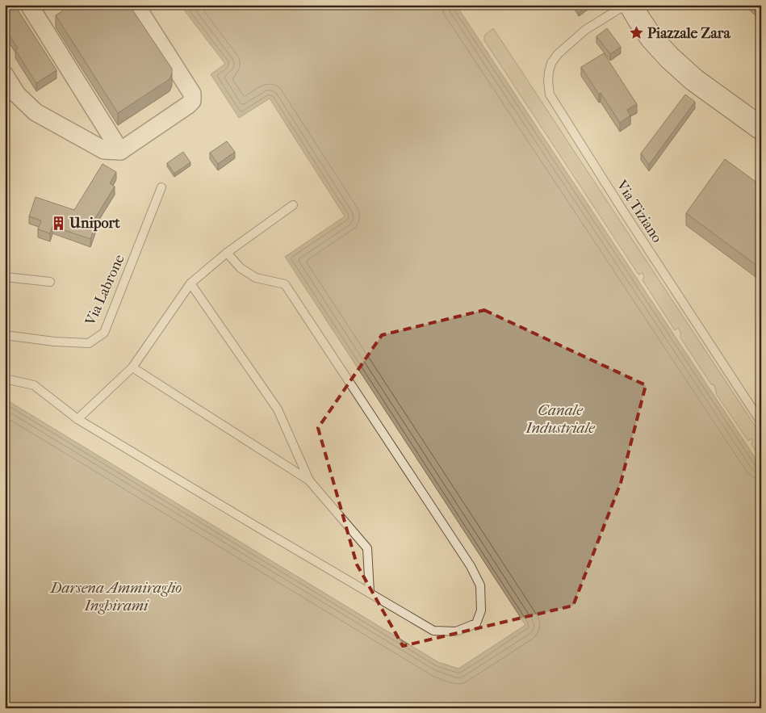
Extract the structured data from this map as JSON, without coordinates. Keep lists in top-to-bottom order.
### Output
{
  "streets": {
    "lane": ["Via Tiziano", "Via Labrone"]
  },
  "water": ["Canale Industriale", "Darsena Ammiraglio Inghirami"],
  "places": {
    "place": ["Piazzale Zara"],
    "building": ["Uniport"]
  }
}
